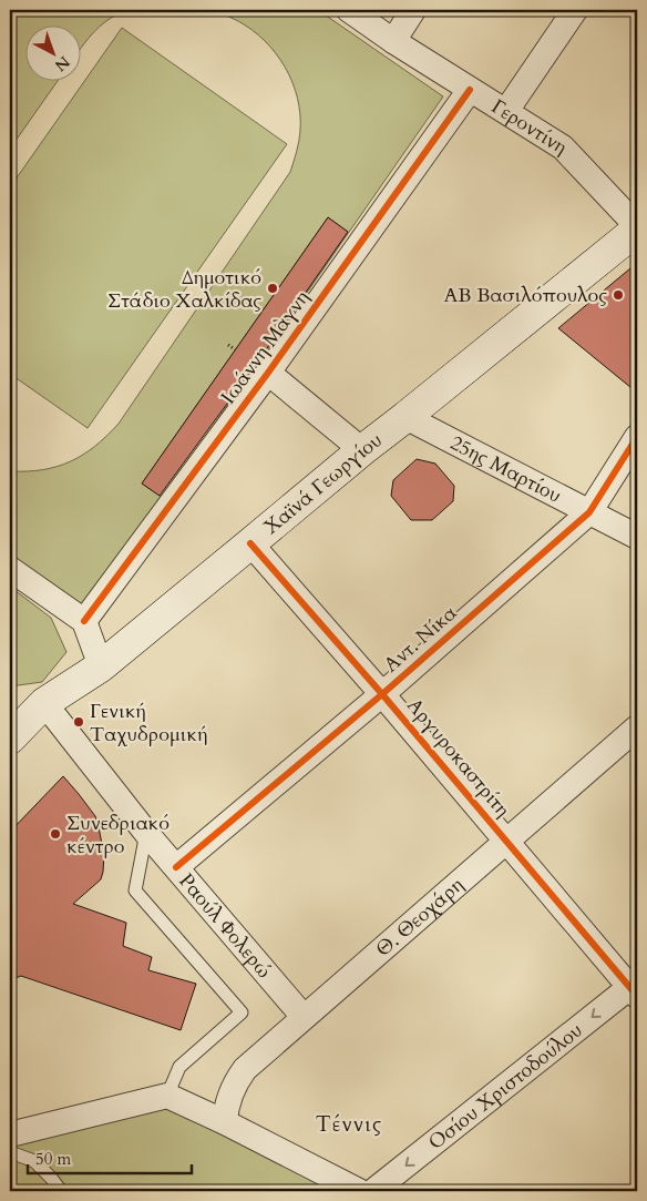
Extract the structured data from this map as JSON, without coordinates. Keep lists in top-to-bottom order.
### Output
{
  "streets": {
    "main road": ["Χαϊνά Γεωργίου"],
    "street": [
      "Γεροντίνη",
      "Ιωάννη Μὰγνη",
      "25ης Μαρτίου",
      "Αντ. Νίκα",
      "Αργυροκαστρίτη",
      "Θ. Θεοχάρη",
      "Ραούλ Φολερώ",
      "Οσίου Χριστοδούλου"
    ]
  },
  "crossings": [
    ["Γεροντίνη", "Ιωάννη Μὰγνη"],
    ["Γεροντίνη", "Χαϊνά Γεωργίου"],
    ["25ης Μαρτίου", "Χαϊνά Γεωργίου"],
    ["25ης Μαρτίου", "Αντ. Νίκα"],
    ["Χαϊνά Γεωργίου", "Αργυροκαστρίτη"],
    ["Χαϊνά Γεωργίου", "Ραούλ Φολερώ"],
    ["Αντ. Νίκα", "Αργυροκαστρίτη"],
    ["Αντ. Νίκα", "Ραούλ Φολερώ"],
    ["Αργυροκαστρίτη", "Θ. Θεοχάρη"],
    ["Αργυροκαστρίτη", "Οσίου Χριστοδούλου"],
    ["Θ. Θεοχάρη", "Ραούλ Φολερώ"]
  ],
  "one_way": ["Οσίου Χριστοδούλου"],
  "districts": ["Τέννις"],
  "places": [
    "Δημοτικό Στάδιο Χαλκίδας",
    "ΑΒ Βασιλόπουλος",
    "Γενική Ταχυδρομική",
    "Συνεδριακό κέντρο"
  ],
  "scale_bar": "50 m",
  "north": "bottom right"
}
